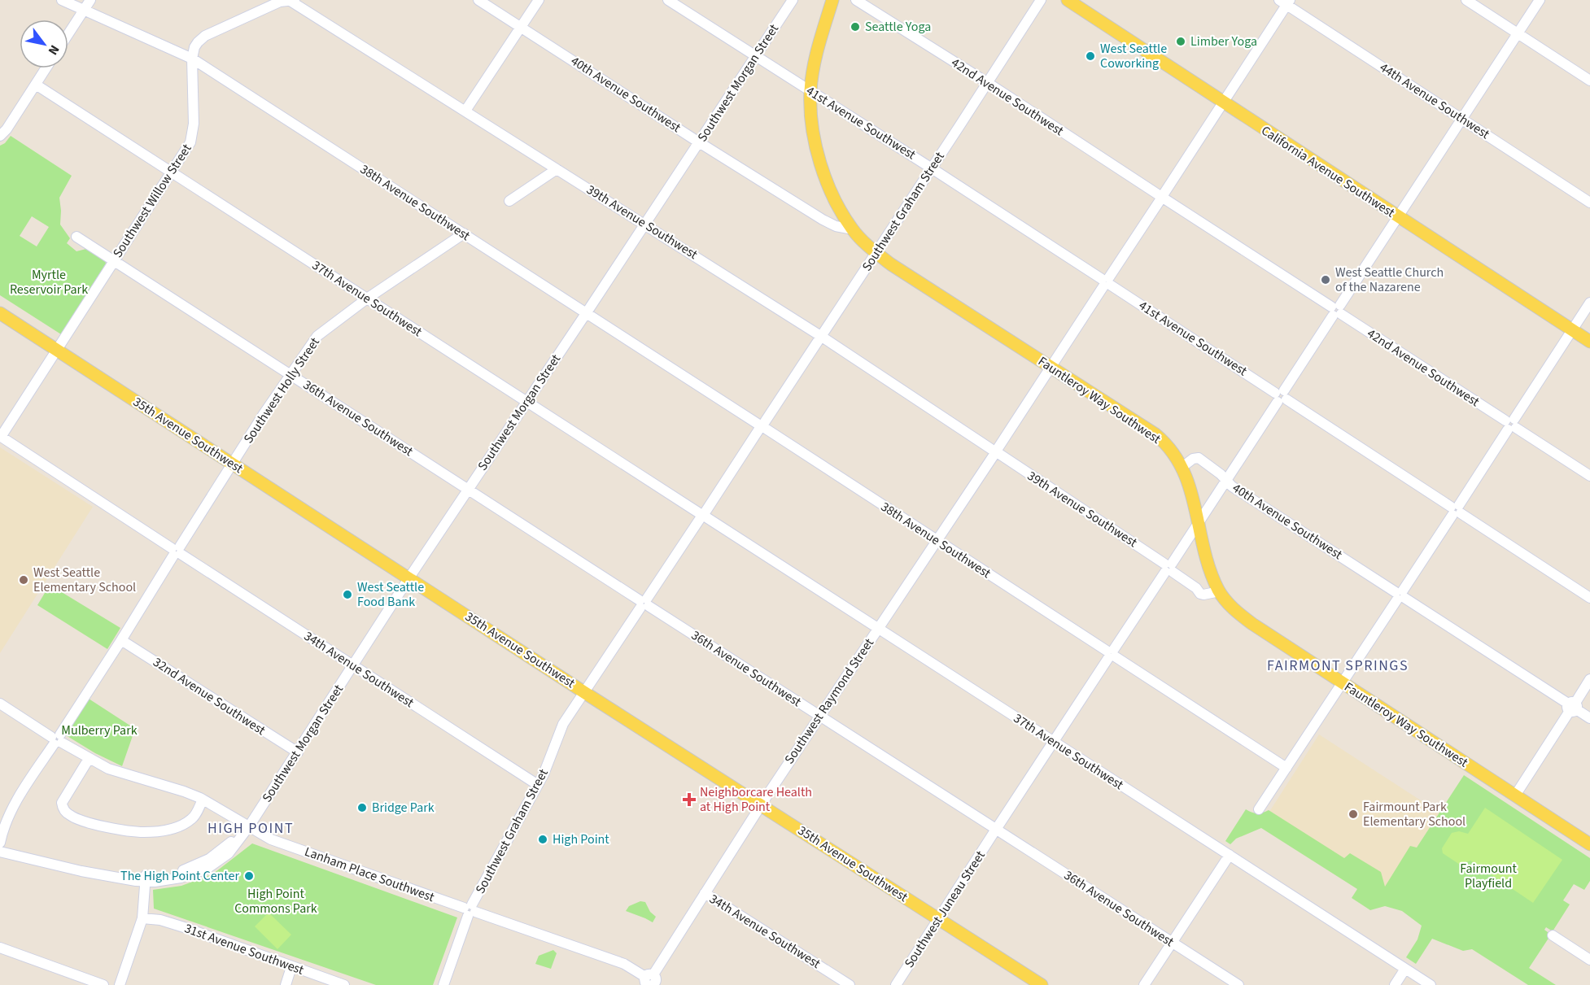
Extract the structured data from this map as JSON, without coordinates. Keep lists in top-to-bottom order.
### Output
{
  "streets": {
    "main road": ["California Avenue Southwest", "Fauntleroy Way Southwest", "35th Avenue Southwest"],
    "street": [
      "Southwest Morgan Street",
      "40th Avenue Southwest",
      "42nd Avenue Southwest",
      "44th Avenue Southwest",
      "41st Avenue Southwest",
      "Southwest Willow Street",
      "38th Avenue Southwest",
      "Southwest Graham Street",
      "39th Avenue Southwest",
      "37th Avenue Southwest",
      "Southwest Holly Street",
      "36th Avenue Southwest",
      "34th Avenue Southwest",
      "32nd Avenue Southwest",
      "Southwest Raymond Street",
      "Lanham Place Southwest",
      "Southwest Juneau Street",
      "31st Avenue Southwest"
    ]
  },
  "crossings": [
    ["Southwest Morgan Street", "40th Avenue Southwest"],
    ["Southwest Morgan Street", "41st Avenue Southwest"],
    ["Southwest Morgan Street", "38th Avenue Southwest"],
    ["Southwest Morgan Street", "39th Avenue Southwest"],
    ["Southwest Morgan Street", "37th Avenue Southwest"],
    ["Southwest Morgan Street", "36th Avenue Southwest"],
    ["Southwest Morgan Street", "35th Avenue Southwest"],
    ["Southwest Morgan Street", "34th Avenue Southwest"],
    ["Southwest Morgan Street", "32nd Avenue Southwest"],
    ["Southwest Morgan Street", "Lanham Place Southwest"],
    ["40th Avenue Southwest", "Fauntleroy Way Southwest"],
    ["40th Avenue Southwest", "Southwest Juneau Street"],
    ["42nd Avenue Southwest", "Southwest Graham Street"],
    ["42nd Avenue Southwest", "Southwest Raymond Street"],
    ["42nd Avenue Southwest", "Southwest Juneau Street"],
    ["44th Avenue Southwest", "Southwest Raymond Street"],
    ["44th Avenue Southwest", "Southwest Juneau Street"],
    ["41st Avenue Southwest", "Southwest Graham Street"],
    ["41st Avenue Southwest", "Fauntleroy Way Southwest"],
    ["41st Avenue Southwest", "Southwest Raymond Street"],
    ["41st Avenue Southwest", "Southwest Juneau Street"],
    ["California Avenue Southwest", "Southwest Raymond Street"],
    ["California Avenue Southwest", "Southwest Juneau Street"],
    ["Southwest Willow Street", "38th Avenue Southwest"],
    ["Southwest Willow Street", "39th Avenue Southwest"],
    ["Southwest Willow Street", "37th Avenue Southwest"],
    ["Southwest Willow Street", "36th Avenue Southwest"],
    ["Southwest Willow Street", "35th Avenue Southwest"],
    ["Southwest Willow Street", "34th Avenue Southwest"],
    ["38th Avenue Southwest", "Southwest Graham Street"],
    ["38th Avenue Southwest", "Southwest Holly Street"],
    ["38th Avenue Southwest", "Southwest Raymond Street"],
    ["38th Avenue Southwest", "Southwest Juneau Street"],
    ["Southwest Graham Street", "39th Avenue Southwest"],
    ["Southwest Graham Street", "37th Avenue Southwest"],
    ["Southwest Graham Street", "Fauntleroy Way Southwest"],
    ["Southwest Graham Street", "36th Avenue Southwest"],
    ["Southwest Graham Street", "35th Avenue Southwest"],
    ["Southwest Graham Street", "34th Avenue Southwest"],
    ["Southwest Graham Street", "Lanham Place Southwest"],
    ["39th Avenue Southwest", "Fauntleroy Way Southwest"],
    ["39th Avenue Southwest", "Southwest Raymond Street"],
    ["39th Avenue Southwest", "Southwest Juneau Street"],
    ["37th Avenue Southwest", "Southwest Holly Street"],
    ["37th Avenue Southwest", "Southwest Raymond Street"],
    ["37th Avenue Southwest", "Southwest Juneau Street"],
    ["Southwest Holly Street", "36th Avenue Southwest"],
    ["Southwest Holly Street", "35th Avenue Southwest"],
    ["Southwest Holly Street", "34th Avenue Southwest"],
    ["Southwest Holly Street", "32nd Avenue Southwest"],
    ["Fauntleroy Way Southwest", "Southwest Raymond Street"],
    ["Fauntleroy Way Southwest", "Southwest Juneau Street"],
    ["36th Avenue Southwest", "Southwest Raymond Street"],
    ["36th Avenue Southwest", "Southwest Juneau Street"],
    ["35th Avenue Southwest", "Southwest Raymond Street"],
    ["35th Avenue Southwest", "Southwest Juneau Street"],
    ["34th Avenue Southwest", "Southwest Raymond Street"],
    ["Southwest Raymond Street", "Lanham Place Southwest"]
  ],
  "districts": ["FAIRMONT SPRINGS", "HIGH POINT"],
  "parks": [
    "Myrtle Reservoir Park",
    "Mulberry Park",
    "Fairmount Playfield",
    "High Point Commons Park"
  ],
  "places": {
    "other": [
      "Seattle Yoga",
      "Limber Yoga",
      "West Seattle Coworking",
      "West Seattle Church of the Nazarene",
      "West Seattle Elementary School",
      "West Seattle Food Bank",
      "Bridge Park",
      "Fairmount Park Elementary School",
      "High Point",
      "The High Point Center"
    ],
    "health": ["Neighborcare Health at High Point"]
  },
  "north": "bottom right"
}
